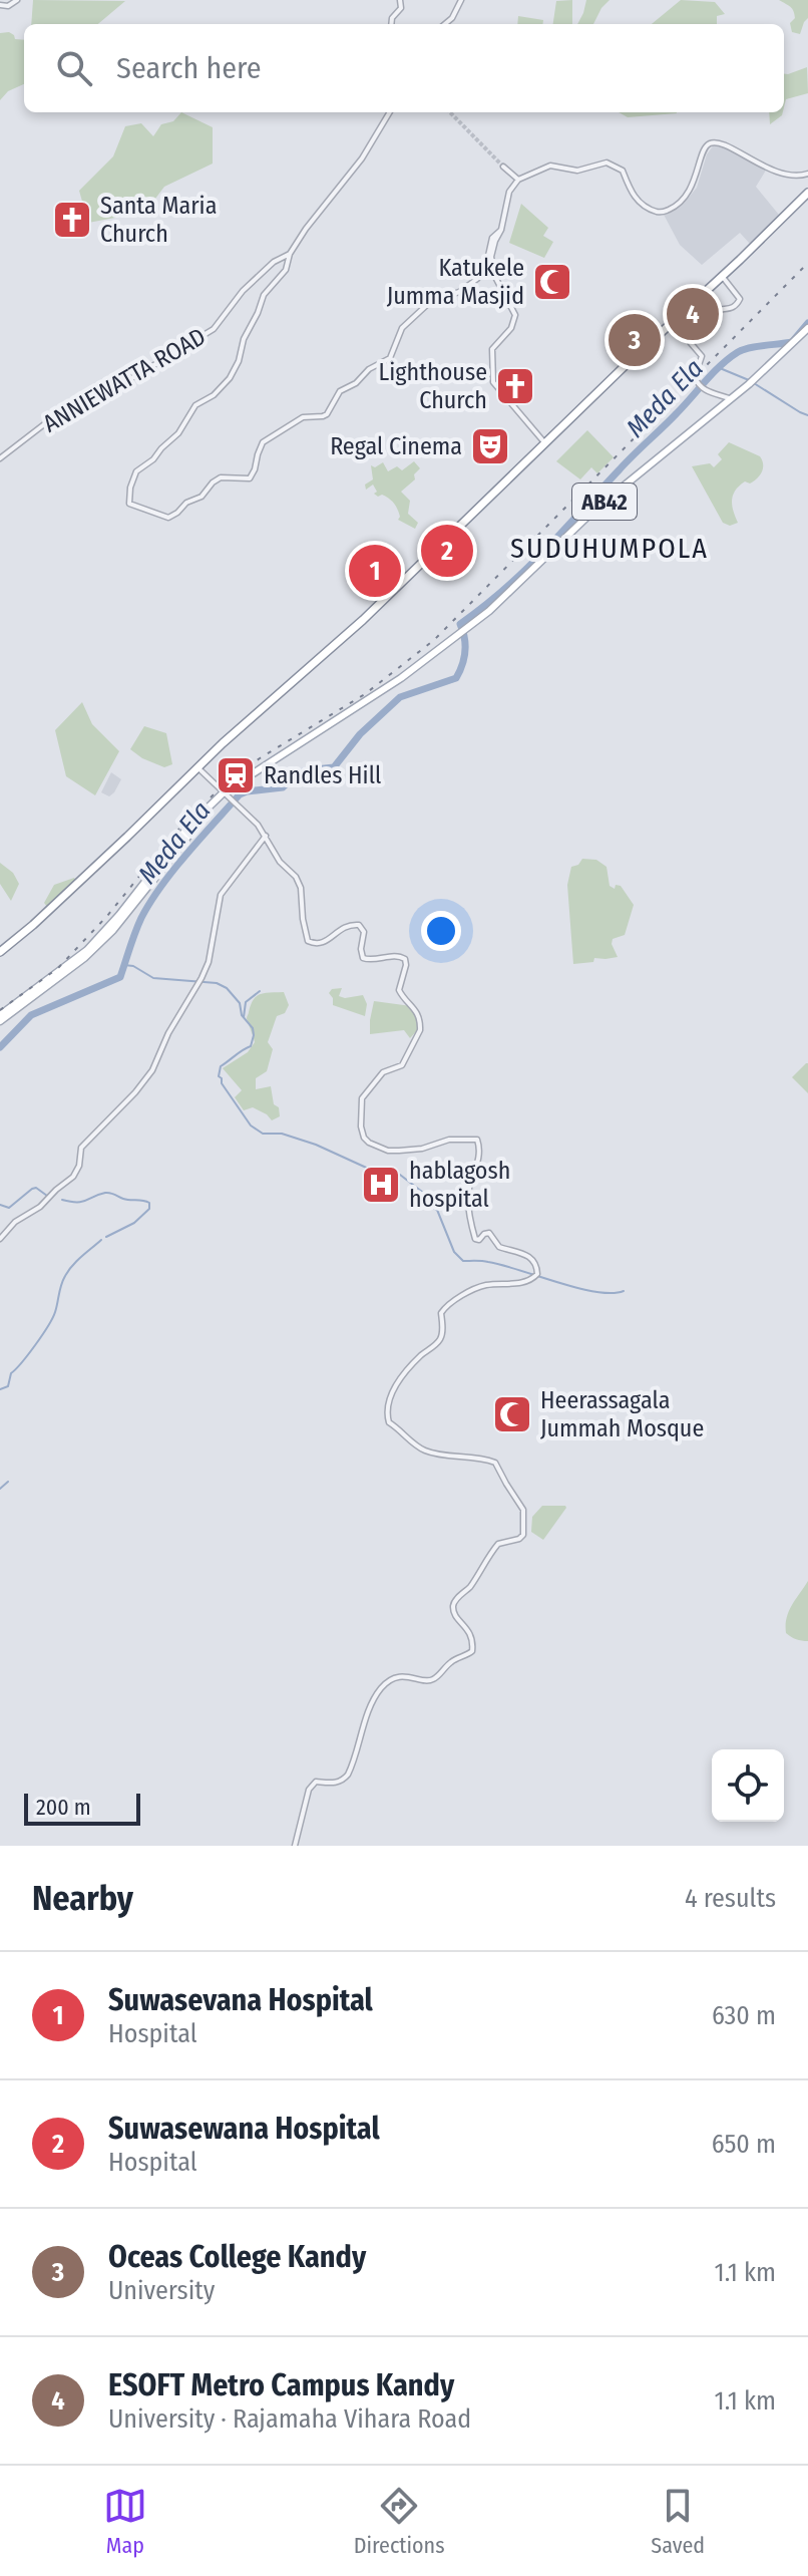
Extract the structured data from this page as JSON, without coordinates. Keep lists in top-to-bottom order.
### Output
{
  "streets": {
    "main road": ["AB42"],
    "street": ["ANNIEWATTA ROAD"]
  },
  "districts": ["SUDUHUMPOLA"],
  "water": ["Meda Ela"],
  "places": {
    "church": ["Santa Maria Church", "Lighthouse Church"],
    "mosque": ["Katukele Jumma Masjid", "Heerassagala Jummah Mosque"],
    "theatre": ["Regal Cinema"],
    "station": ["Randles Hill"],
    "hospital": ["hablagosh hospital"]
  },
  "scale_bar": "200 m",
  "page": {
    "search": "Search here",
    "pins": [
      "4",
      "3",
      "2",
      "1"
    ],
    "scale": "200 m",
    "heading": ["Nearby", "4 results"],
    "list": [
      {
        "mark": "1",
        "name": "Suwasevana Hospital",
        "note": "Hospital",
        "value": "630 m"
      },
      {
        "mark": "2",
        "name": "Suwasewana Hospital",
        "note": "Hospital",
        "value": "650 m"
      },
      {
        "mark": "3",
        "name": "Oceas College Kandy",
        "note": "University",
        "value": "1.1 km"
      },
      {
        "mark": "4",
        "name": "ESOFT Metro Campus Kandy",
        "note": "University · Rajamaha Vihara Road",
        "value": "1.1 km"
      }
    ],
    "nav": ["Map", "Directions", "Saved"]
  }
}
